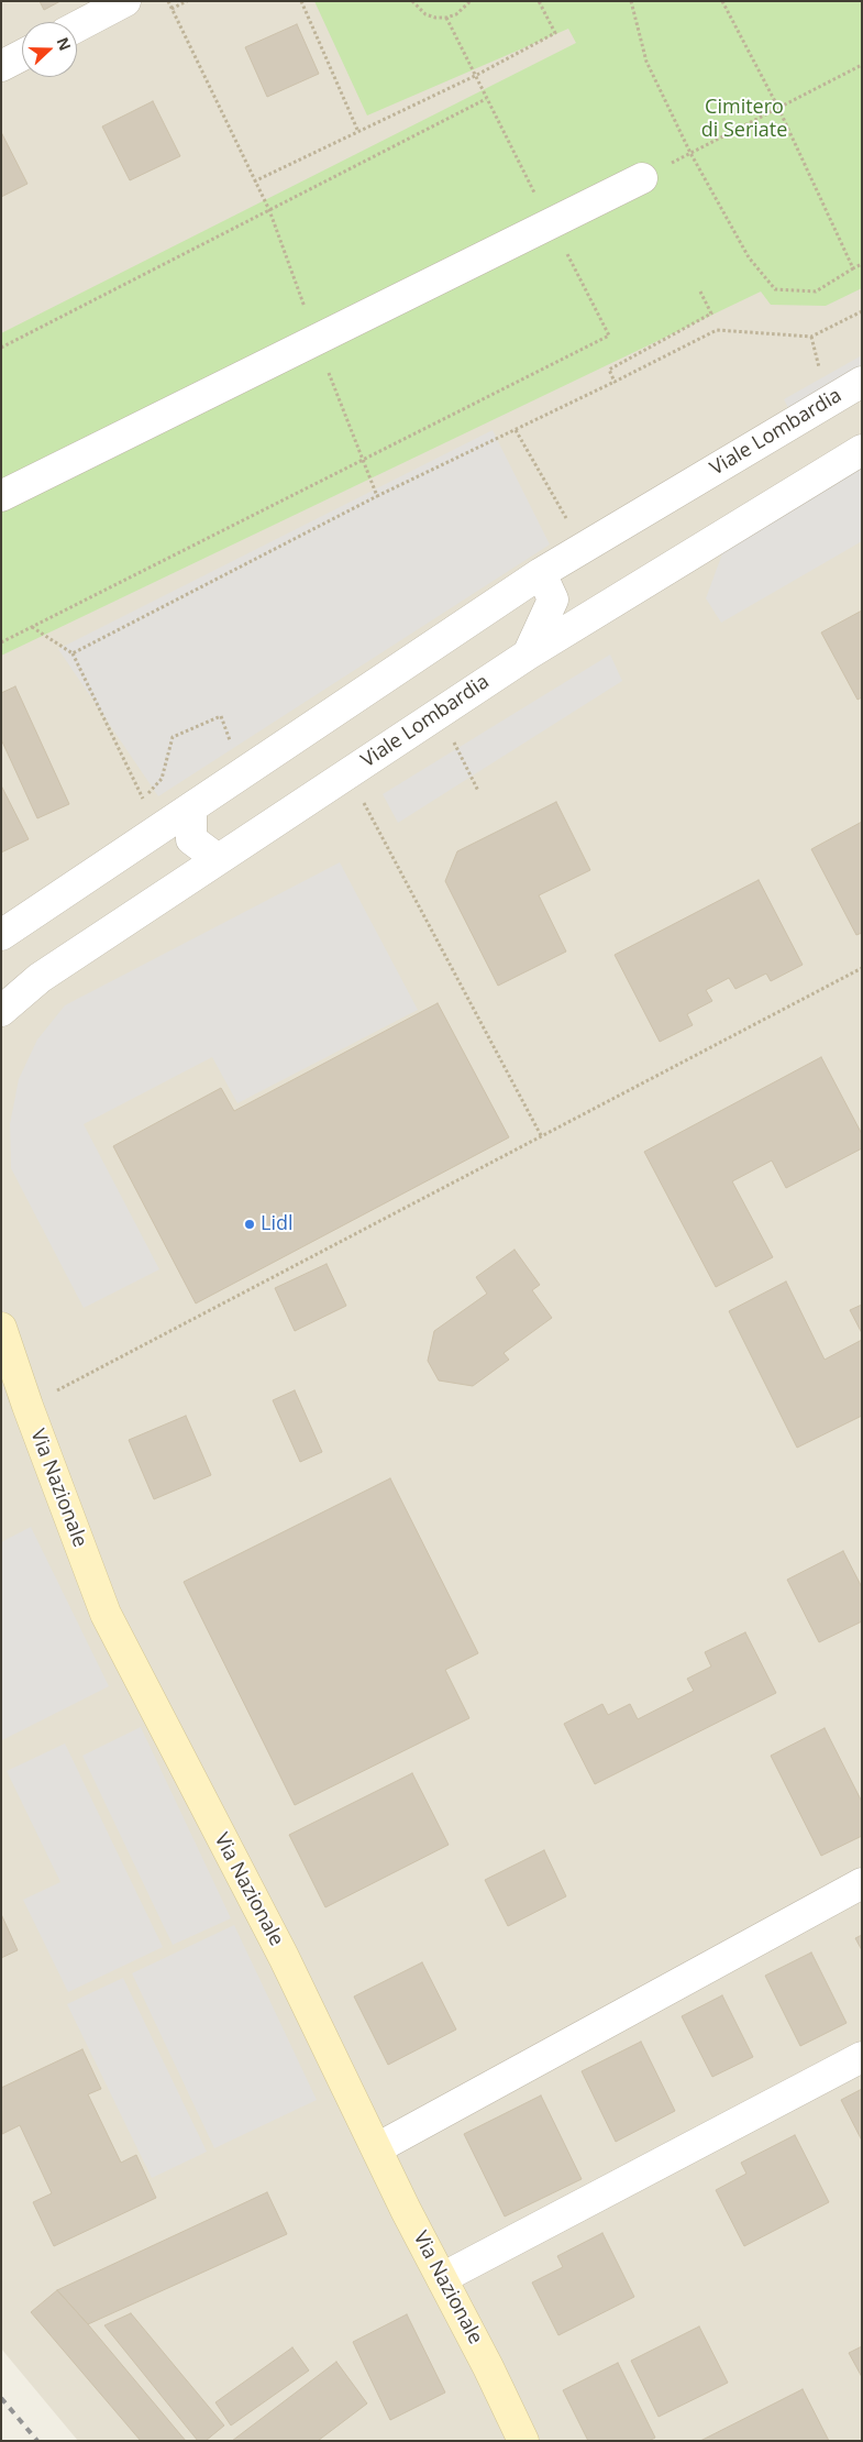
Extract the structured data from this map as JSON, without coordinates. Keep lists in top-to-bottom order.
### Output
{
  "streets": {
    "main road": ["Via Nazionale"],
    "street": ["Viale Lombardia"]
  },
  "parks": ["Cimitero di Seriate"],
  "places": ["Lidl"],
  "north": "right"
}
